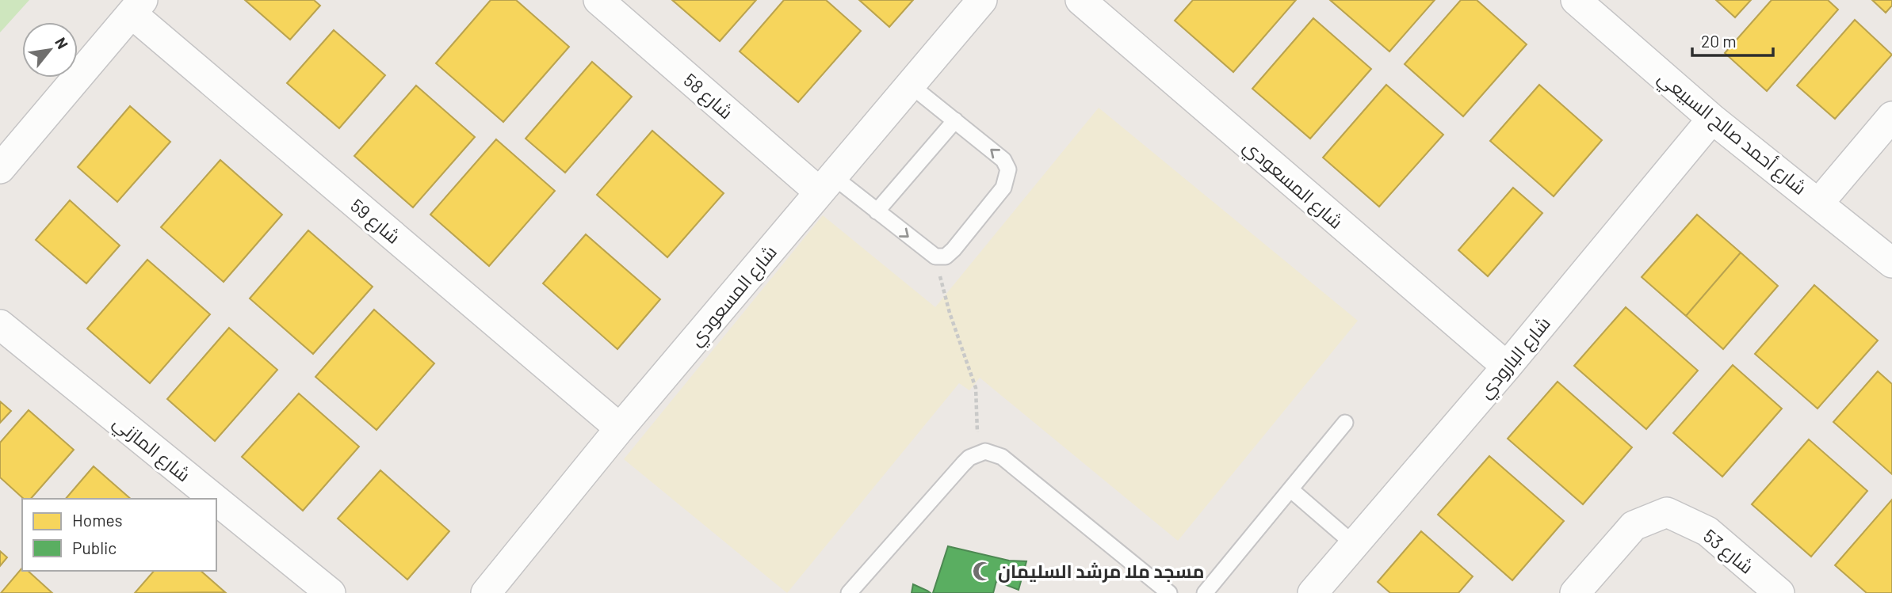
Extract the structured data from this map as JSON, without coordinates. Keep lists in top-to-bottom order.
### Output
{
  "streets": {
    "street": [
      "شارع 58",
      "شارع أحمد صالح السبيعي",
      "شارع المسعودي",
      "شارع 59",
      "شارع البارودي",
      "شارع المازني",
      "شارع 53"
    ]
  },
  "crossings": [
    ["شارع 58", "شارع المسعودي"],
    ["شارع أحمد صالح السبيعي", "شارع البارودي"],
    ["شارع المسعودي", "شارع 59"],
    ["شارع المسعودي", "شارع البارودي"]
  ],
  "places": {
    "mosque": ["مسجد ملا مرشد السليمان"]
  },
  "legend": ["Homes", "Public"],
  "scale_bar": "20 m",
  "north": "top right"
}
